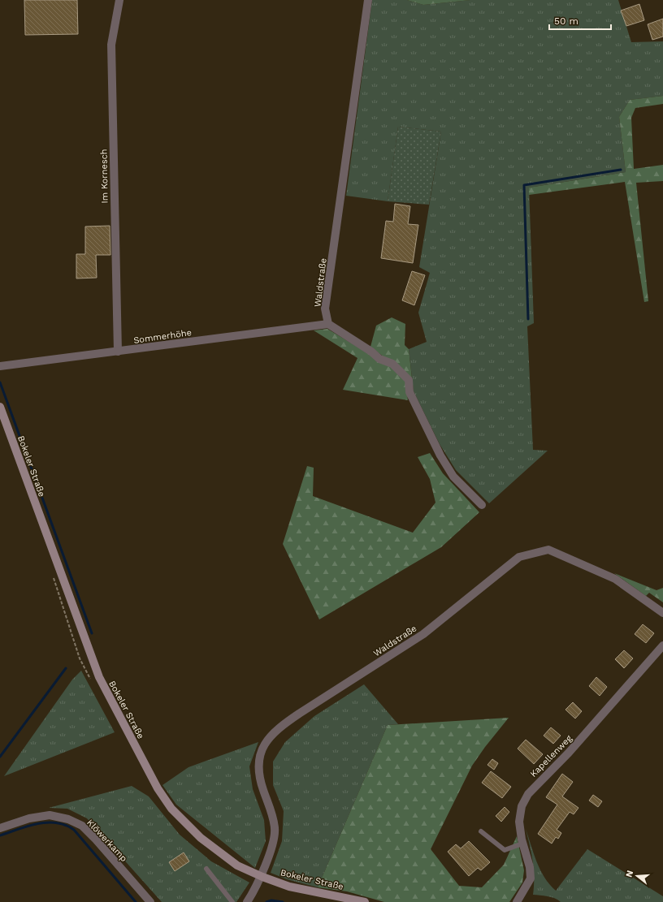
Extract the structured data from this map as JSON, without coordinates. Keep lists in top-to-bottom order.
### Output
{
  "streets": {
    "street": [
      "Im Kornesch",
      "Waldstraße",
      "Sommerhöhe",
      "Bokeler Straße",
      "Kapellenweg",
      "Klöwerkamp"
    ]
  },
  "crossings": [
    ["Im Kornesch", "Sommerhöhe"],
    ["Waldstraße", "Sommerhöhe"],
    ["Waldstraße", "Bokeler Straße"]
  ],
  "scale_bar": "50 m",
  "north": "left"
}
